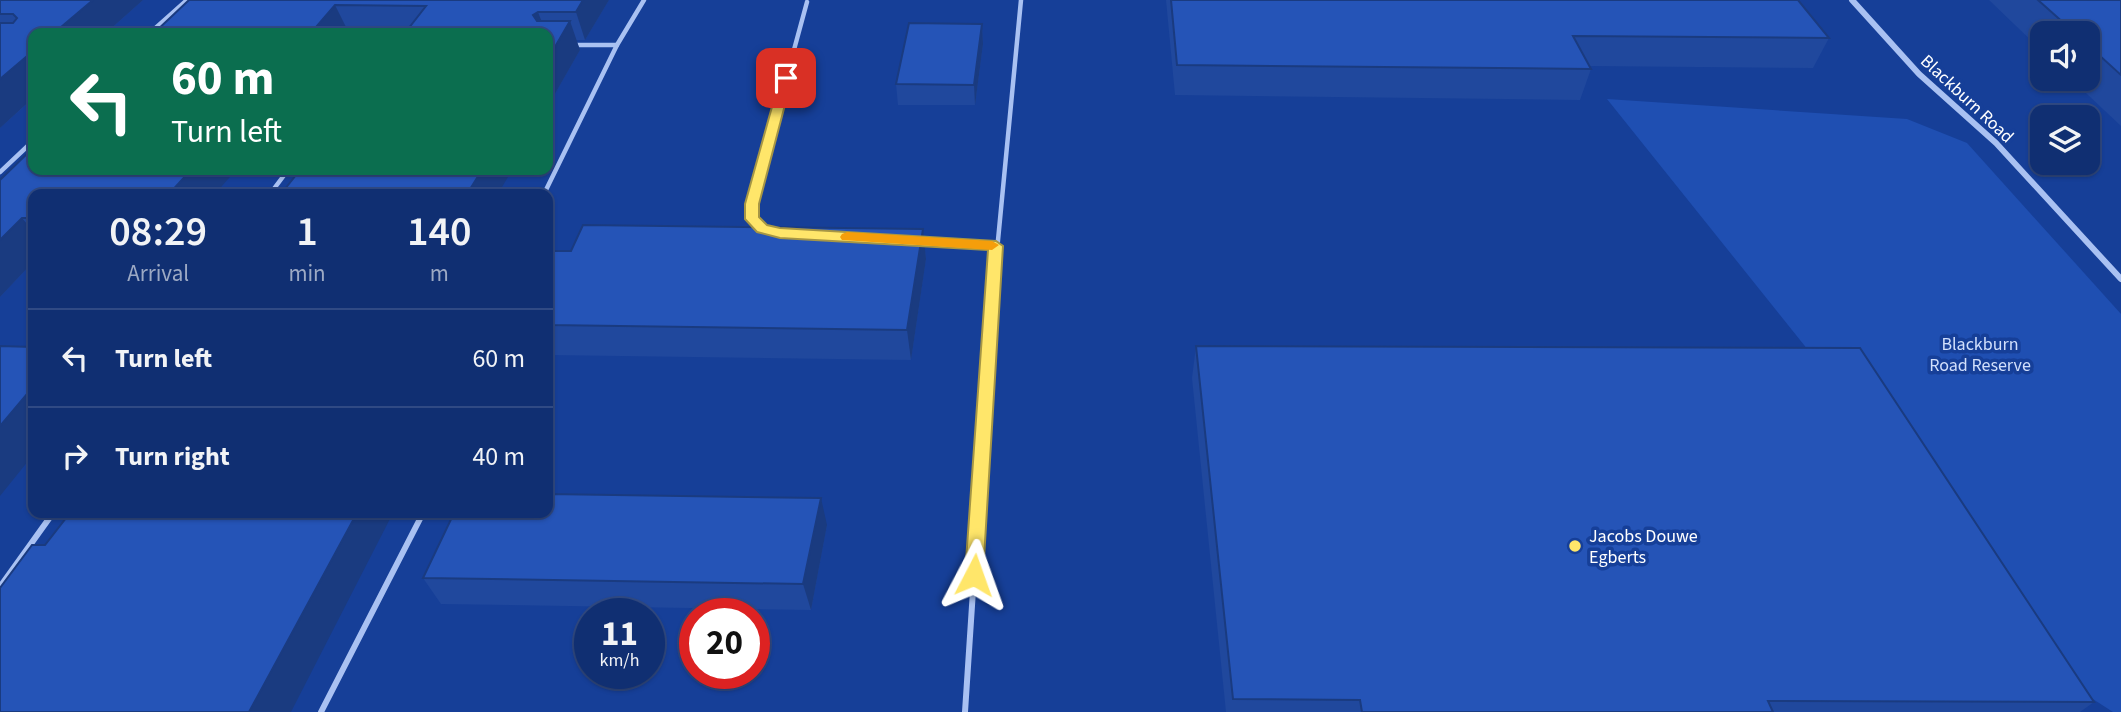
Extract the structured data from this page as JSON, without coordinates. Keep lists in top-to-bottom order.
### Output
{
  "streets": {
    "street": ["Blackburn Road"]
  },
  "parks": ["Blackburn Road Reserve"],
  "places": ["Jacobs Douwe Egberts"],
  "page": {
    "turn": ["60 m", "Turn left"],
    "eta": [
      "08:29",
      "Arrival",
      "1",
      "min",
      "140",
      "m"
    ],
    "list": [
      {
        "name": "Turn left",
        "value": "60 m"
      },
      {
        "name": "Turn right",
        "value": "40 m"
      }
    ],
    "speed": "11 km/h",
    "limit": "20"
  }
}
